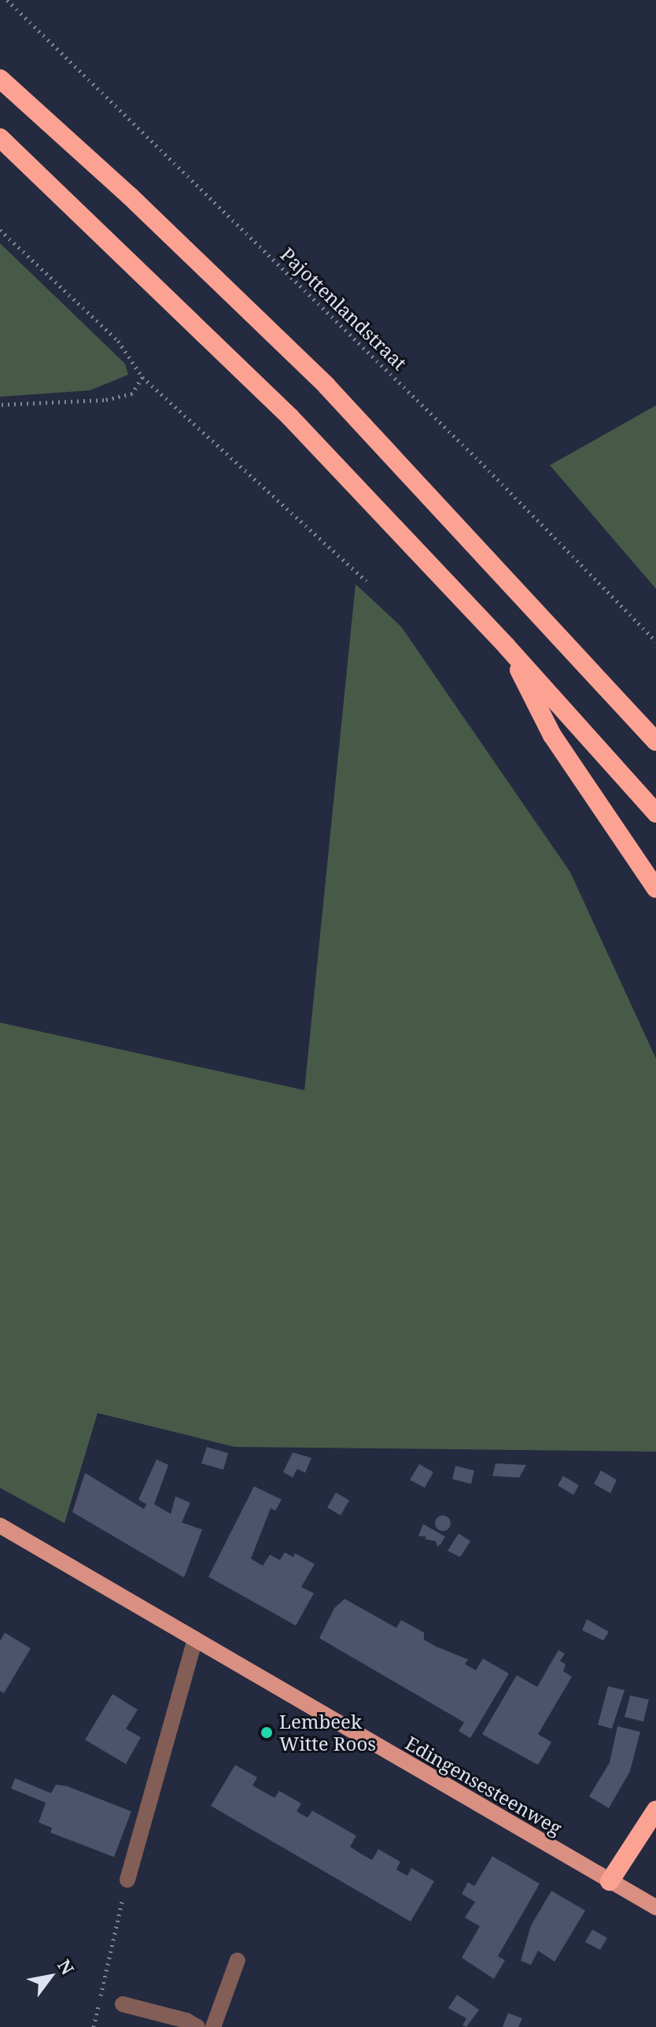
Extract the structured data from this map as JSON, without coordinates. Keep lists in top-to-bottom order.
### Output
{
  "streets": {
    "main road": ["Edingensesteenweg"],
    "path": ["Pajottenlandstraat"]
  },
  "places": ["Lembeek Witte Roos"],
  "north": "top right"
}
